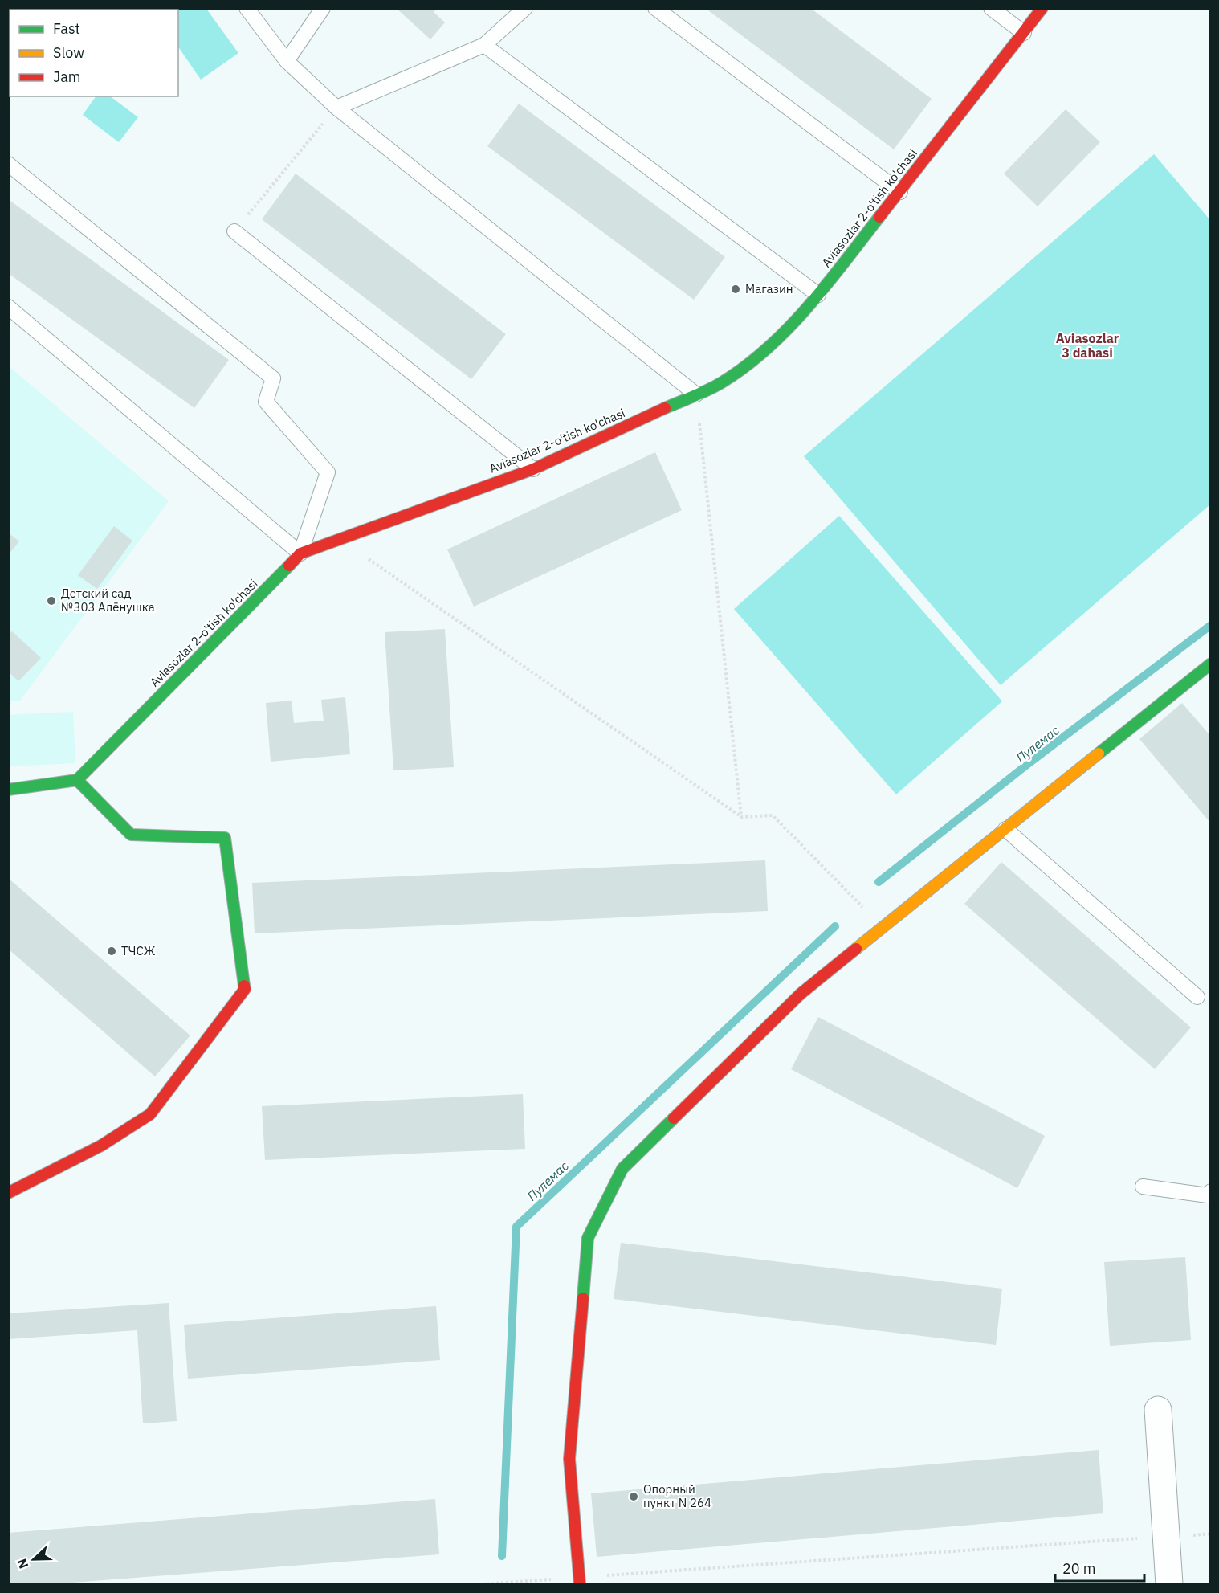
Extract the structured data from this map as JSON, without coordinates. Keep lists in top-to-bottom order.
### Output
{
  "streets": {
    "street": ["Aviasozlar 2-o'tish ko'chasi"]
  },
  "districts": ["Aviasozlar 3 dahasi"],
  "water": ["Пулемас"],
  "places": [
    "Магазин",
    "Детский сад №303 Алёнушка",
    "ТЧСЖ",
    "Опорный пункт N 264"
  ],
  "legend": ["Fast", "Slow", "Jam"],
  "scale_bar": "20 m",
  "north": "left"
}
